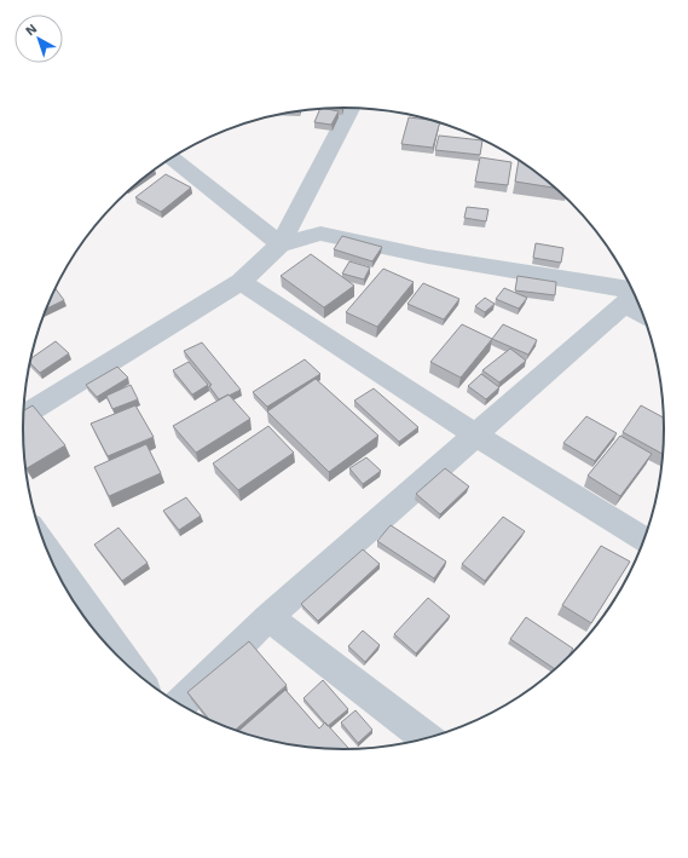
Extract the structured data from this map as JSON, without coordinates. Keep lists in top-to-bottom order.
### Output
{
  "north": "top left"
}
